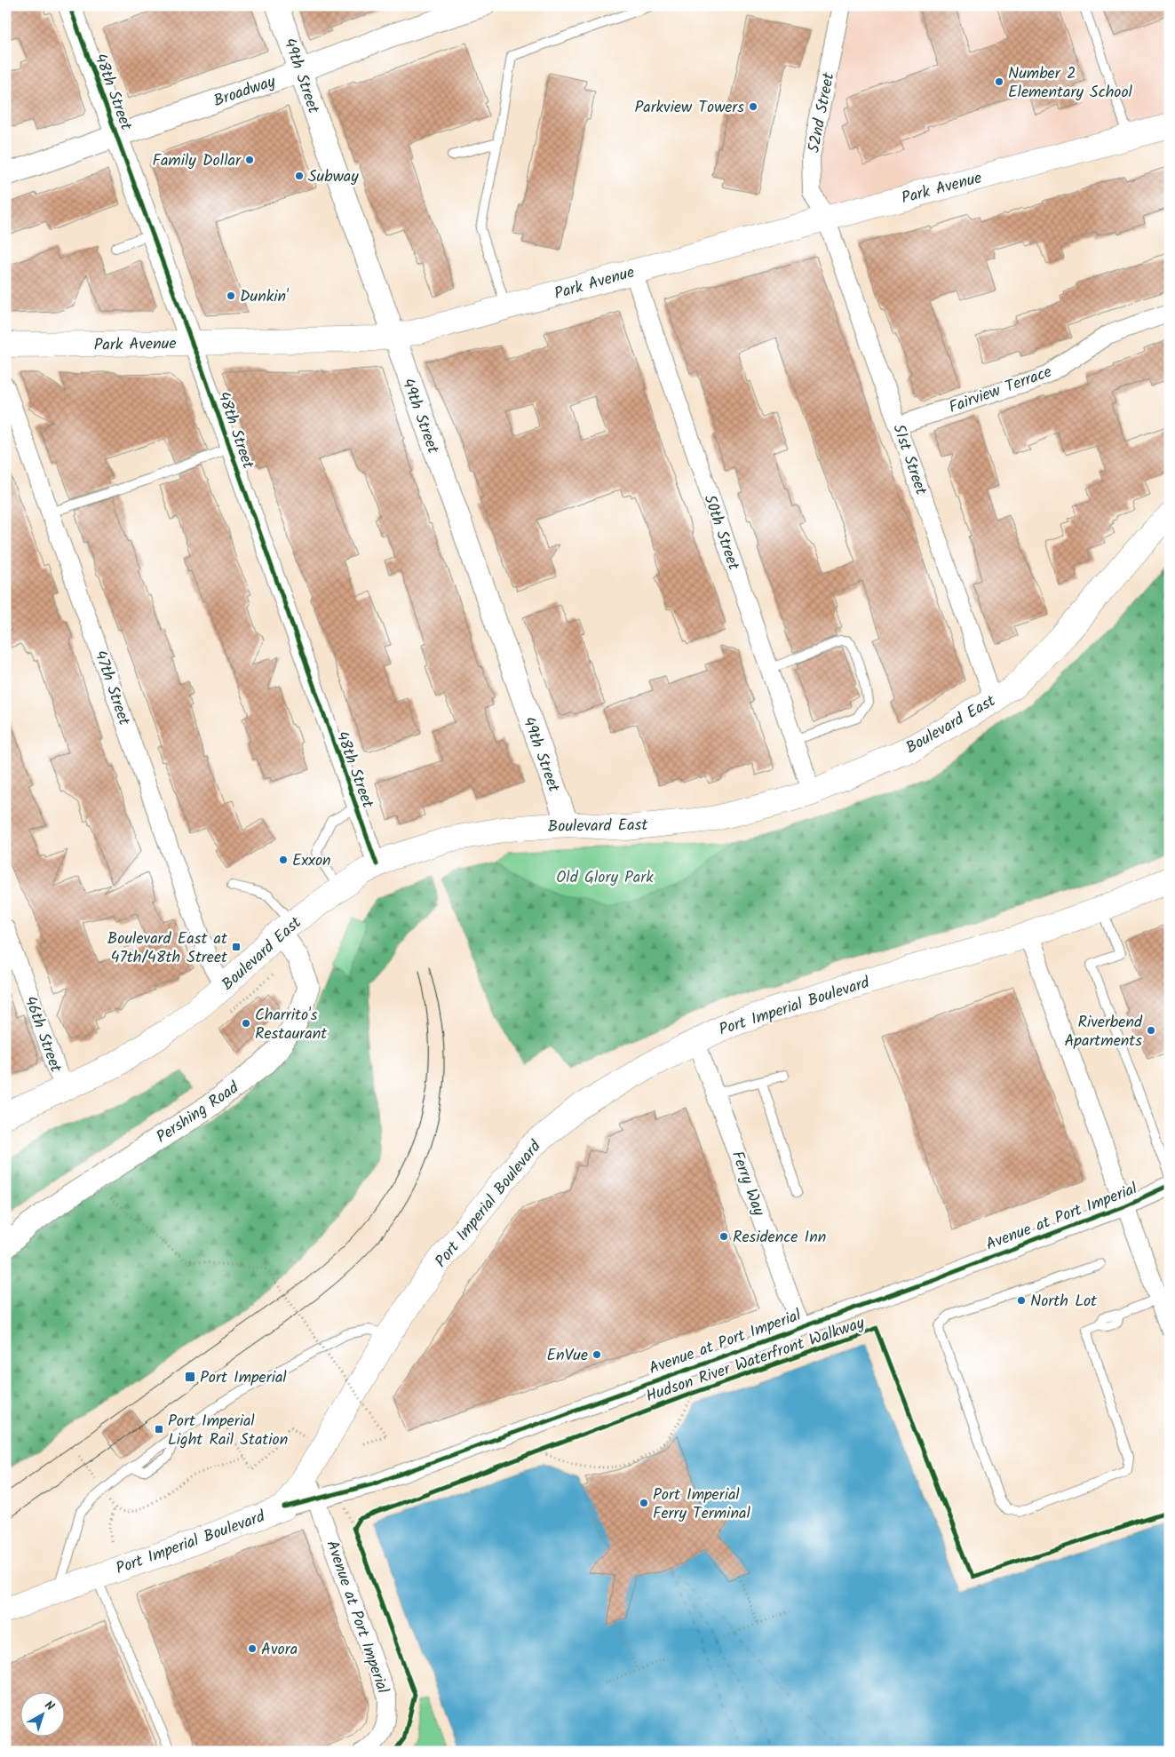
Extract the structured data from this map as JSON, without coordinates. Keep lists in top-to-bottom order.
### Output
{
  "streets": {
    "main road": ["Park Avenue", "Boulevard East", "Port Imperial Boulevard"],
    "street": [
      "49th Street",
      "Broadway",
      "48th Street",
      "52nd Street",
      "Fairview Terrace",
      "51st Street",
      "50th Street",
      "47th Street",
      "46th Street",
      "Pershing Road",
      "Ferry Way",
      "Avenue at Port Imperial"
    ],
    "cycle path": ["Hudson River Waterfront Walkway"]
  },
  "crossings": [
    ["49th Street", "Broadway"],
    ["49th Street", "Park Avenue"],
    ["49th Street", "Boulevard East"],
    ["Broadway", "48th Street"],
    ["48th Street", "Park Avenue"],
    ["48th Street", "Boulevard East"],
    ["52nd Street", "Park Avenue"],
    ["52nd Street", "51st Street"],
    ["Park Avenue", "51st Street"],
    ["Park Avenue", "50th Street"],
    ["Fairview Terrace", "51st Street"],
    ["51st Street", "Boulevard East"],
    ["50th Street", "Boulevard East"],
    ["47th Street", "Boulevard East"],
    ["Boulevard East", "46th Street"],
    ["Boulevard East", "Pershing Road"],
    ["Port Imperial Boulevard", "Ferry Way"],
    ["Port Imperial Boulevard", "Avenue at Port Imperial"],
    ["Ferry Way", "Avenue at Port Imperial"]
  ],
  "parks": ["Old Glory Park"],
  "places": {
    "other": [
      "Number 2 Elementary School",
      "Parkview Towers",
      "Family Dollar",
      "Subway",
      "Dunkin'",
      "Exxon",
      "Charrito's Restaurant",
      "Riverbend Apartments",
      "Residence Inn",
      "North Lot",
      "EnVue",
      "Port Imperial Ferry Terminal",
      "Avora"
    ],
    "transit": ["Boulevard East at 47th/48th Street", "Port Imperial", "Port Imperial Light Rail Station"]
  },
  "north": "top right"
}
